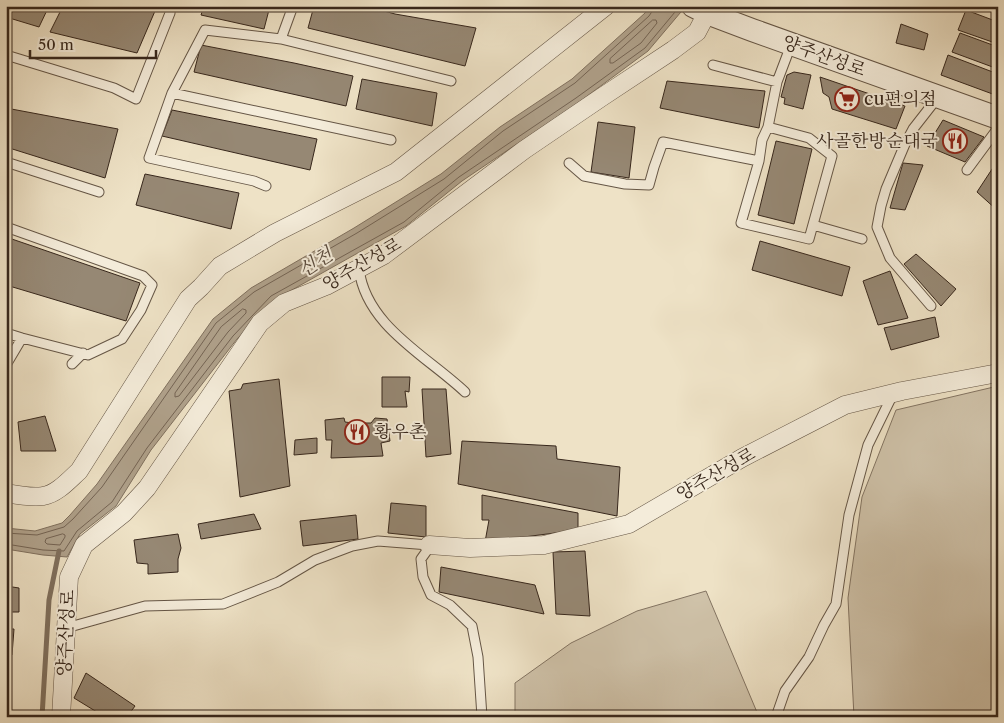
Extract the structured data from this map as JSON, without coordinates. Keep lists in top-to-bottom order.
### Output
{
  "streets": {
    "street": ["양주산성로"]
  },
  "water": ["신천"],
  "places": {
    "supermarket": ["cu편의점"],
    "restaurant": ["사골한방순대국", "황우촌"]
  },
  "scale_bar": "50 m"
}
